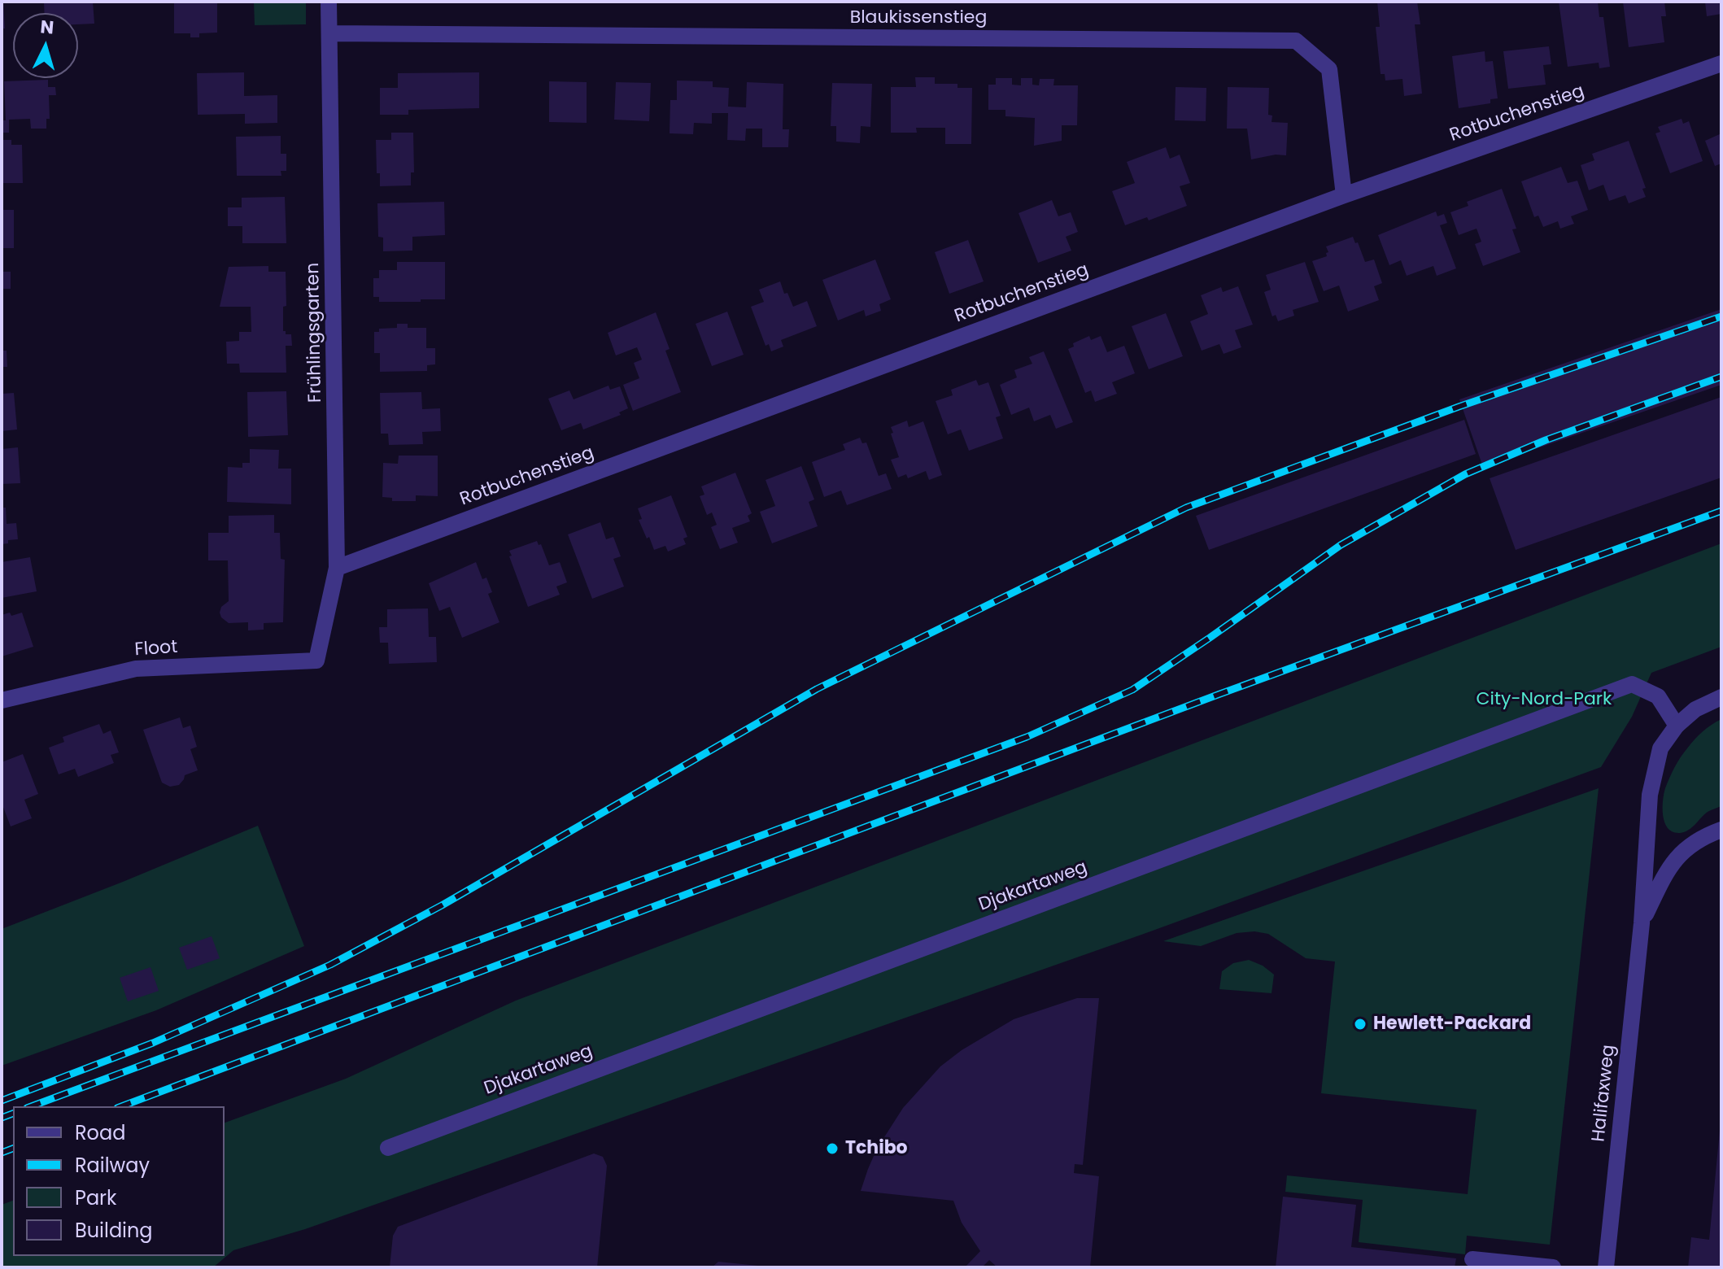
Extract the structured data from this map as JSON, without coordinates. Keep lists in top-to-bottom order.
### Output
{
  "streets": {
    "street": [
      "Blaukissenstieg",
      "Rotbuchenstieg",
      "Frühlingsgarten",
      "Floot",
      "Djakartaweg",
      "Halifaxweg"
    ]
  },
  "crossings": [
    ["Blaukissenstieg", "Rotbuchenstieg"],
    ["Blaukissenstieg", "Frühlingsgarten"],
    ["Rotbuchenstieg", "Frühlingsgarten"],
    ["Frühlingsgarten", "Floot"],
    ["Djakartaweg", "Halifaxweg"]
  ],
  "parks": ["City-Nord-Park"],
  "places": ["Hewlett-Packard", "Tchibo"],
  "legend": [
    "Road",
    "Railway",
    "Park",
    "Building"
  ],
  "north": "top"
}
